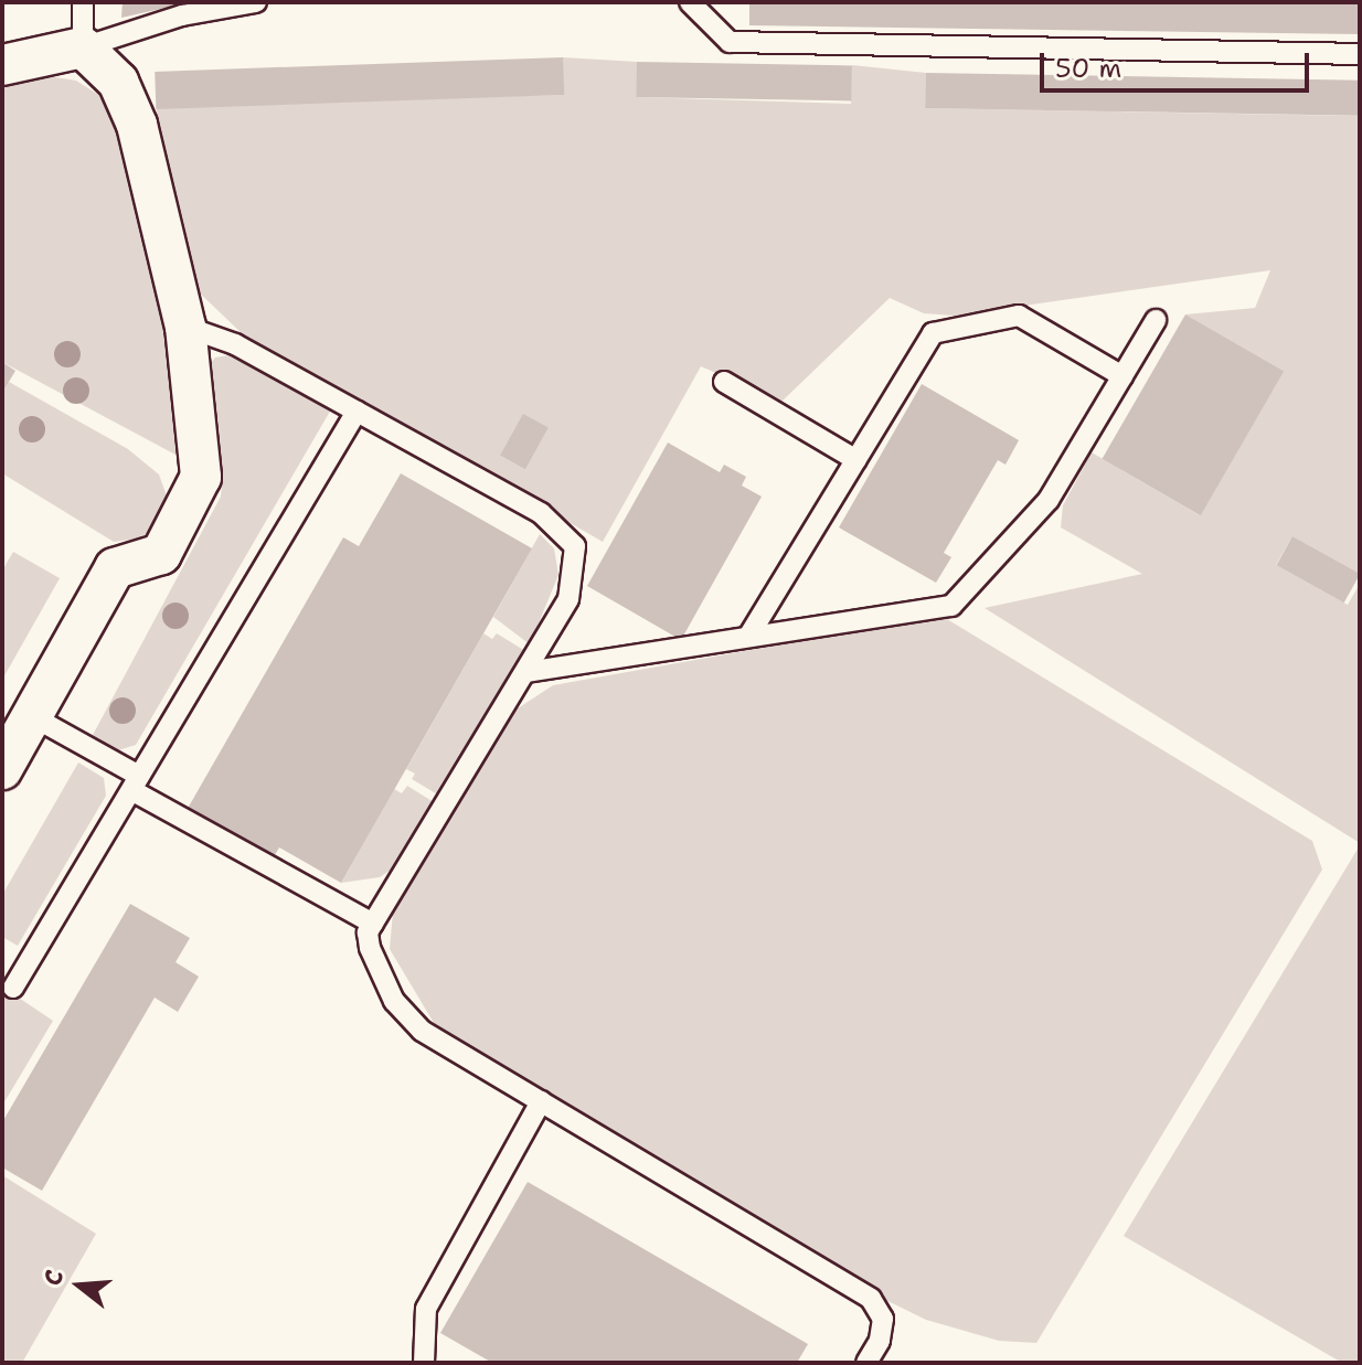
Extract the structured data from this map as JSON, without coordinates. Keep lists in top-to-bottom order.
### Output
{
  "scale_bar": "50 m",
  "north": "left"
}
